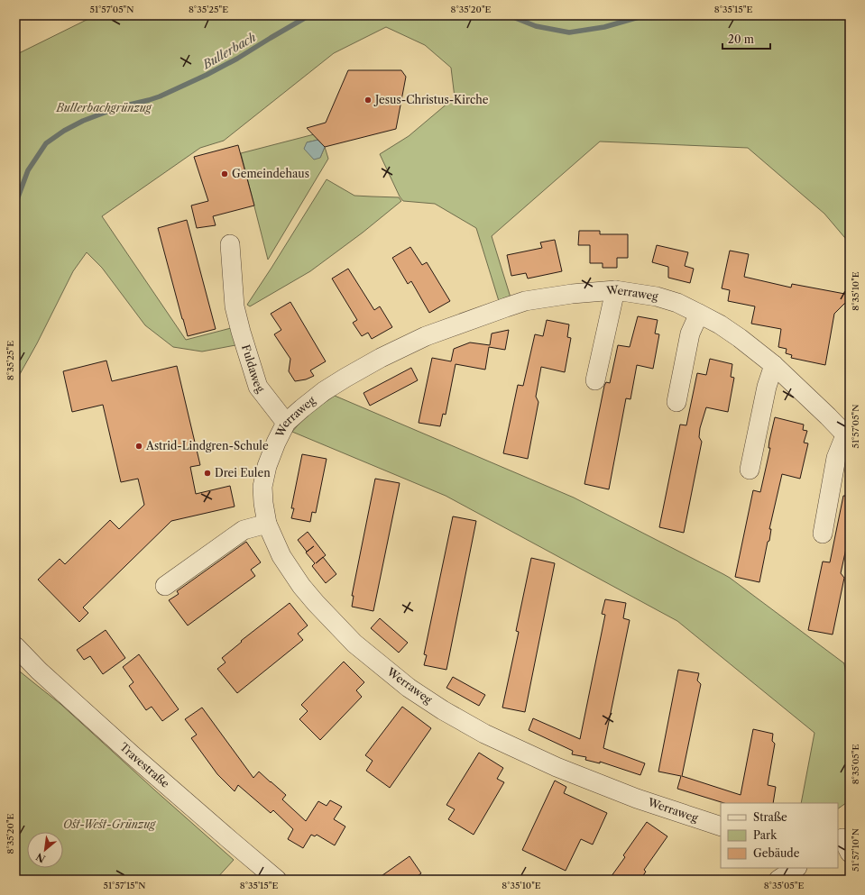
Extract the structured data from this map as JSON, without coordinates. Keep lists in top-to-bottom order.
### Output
{
  "streets": {
    "street": ["Werraweg", "Fuldaweg", "Travestraße"]
  },
  "crossings": [
    ["Werraweg", "Fuldaweg"]
  ],
  "water": ["Bullerbach"],
  "parks": ["Bullerbachgrünzug", "Ost-West-Grünzug"],
  "places": [
    "Jesus-Christus-Kirche",
    "Gemeindehaus",
    "Astrid-Lindgren-Schule",
    "Drei Eulen"
  ],
  "legend": ["Straße", "Park", "Gebäude"],
  "scale_bar": "20 m",
  "north": "bottom left",
  "coordinates": [
    "51°57'05\"N",
    "8°35'25\"E",
    "8°35'20\"E",
    "8°35'15\"E",
    "8°35'10\"E",
    "8°35'05\"E",
    "51°57'10\"N",
    "51°57'15\"N"
  ]
}
